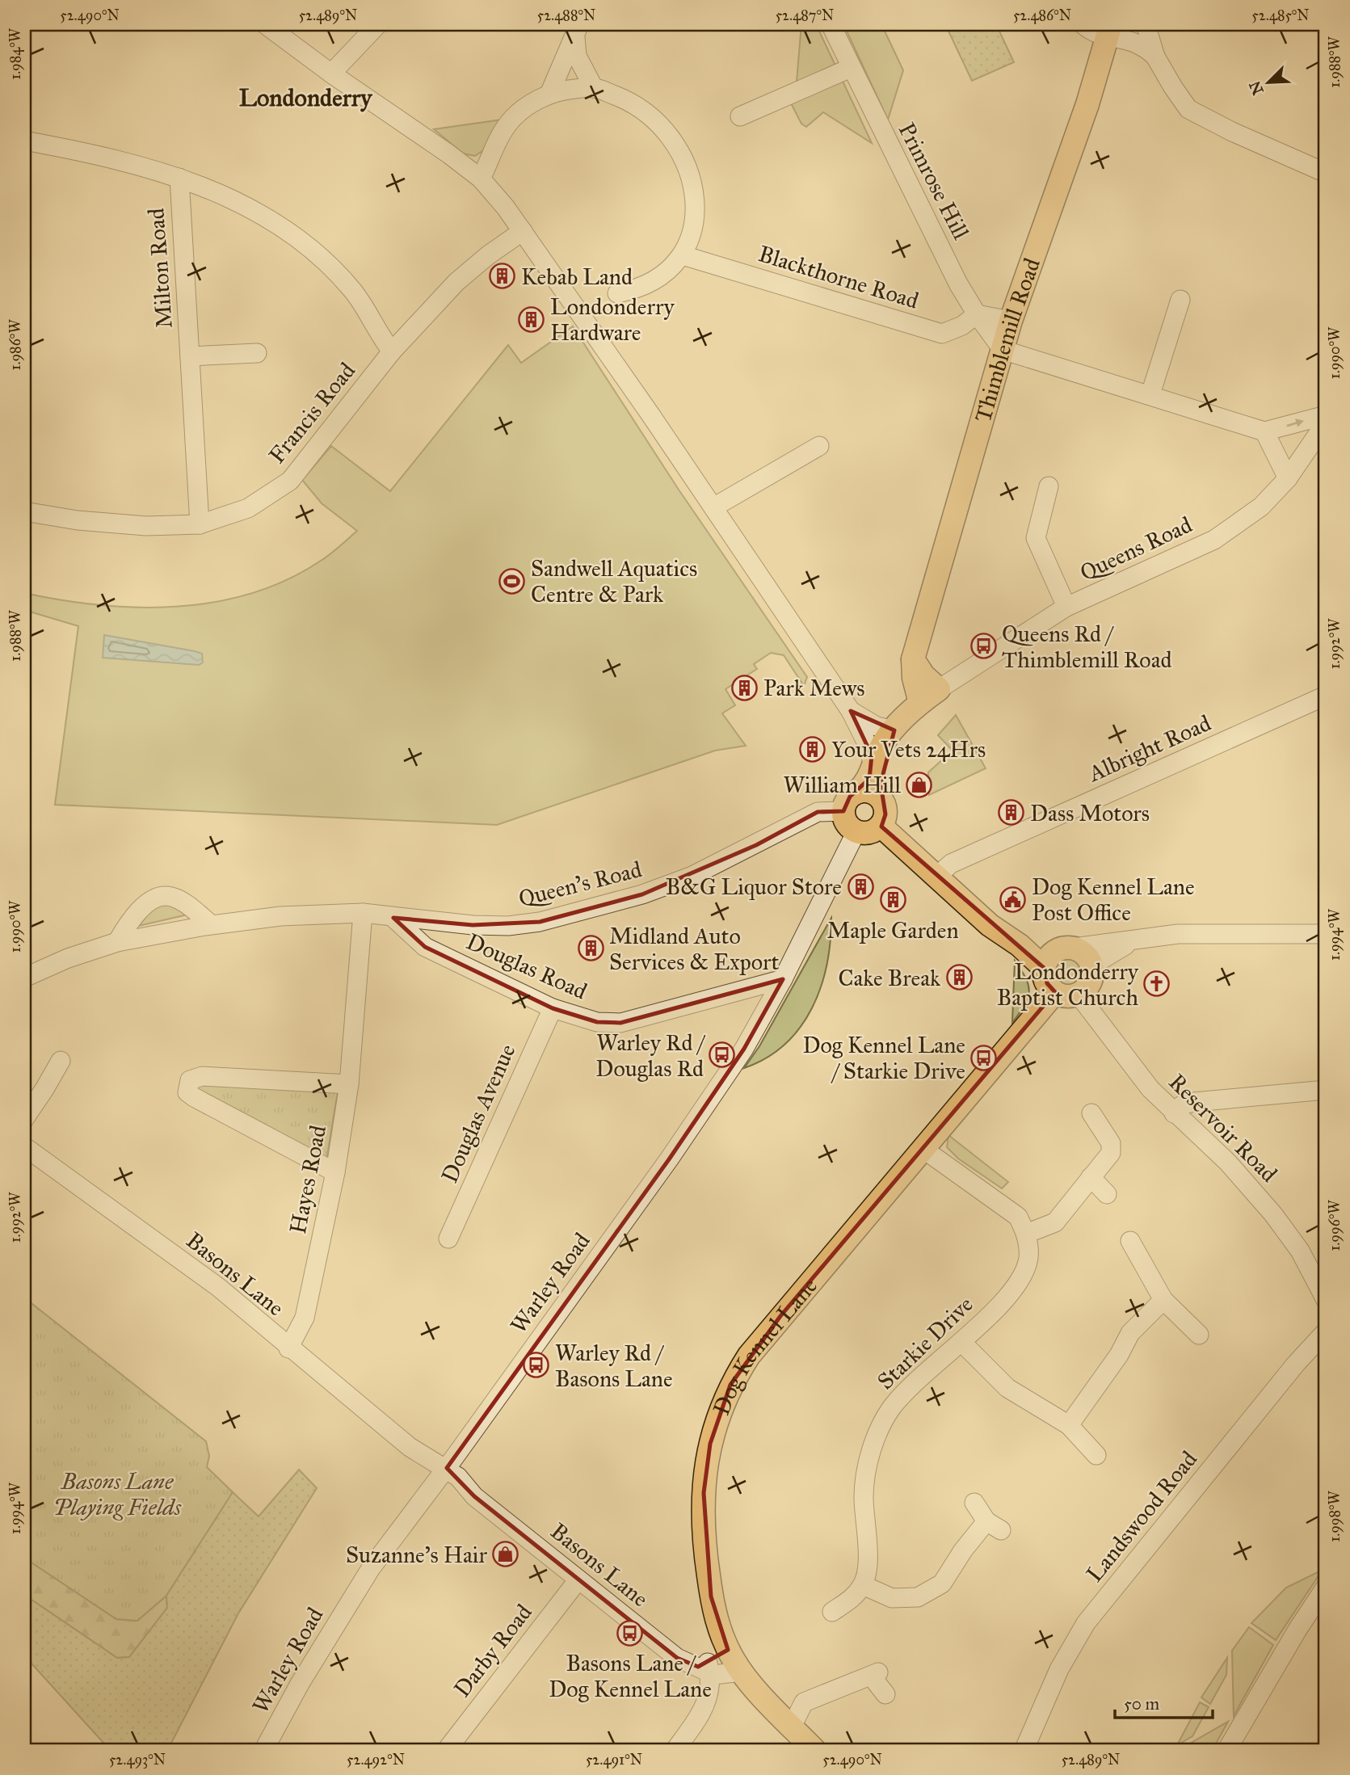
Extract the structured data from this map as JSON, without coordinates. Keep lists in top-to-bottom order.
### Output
{
  "streets": {
    "main road": ["Thimblemill Road", "Dog Kennel Lane"],
    "street": [
      "Primrose Hill",
      "Milton Road",
      "Blackthorne Road",
      "Francis Road",
      "Queens Road",
      "Albright Road",
      "Queen's Road",
      "Douglas Road",
      "Douglas Avenue",
      "Reservoir Road",
      "Hayes Road",
      "Basons Lane",
      "Warley Road",
      "Starkie Drive",
      "Landswood Road",
      "Darby Road"
    ]
  },
  "crossings": [
    ["Primrose Hill", "Blackthorne Road"],
    ["Milton Road", "Francis Road"],
    ["Queen's Road", "Douglas Road"],
    ["Queen's Road", "Hayes Road"],
    ["Queen's Road", "Warley Road"],
    ["Douglas Road", "Douglas Avenue"],
    ["Douglas Road", "Warley Road"],
    ["Reservoir Road", "Dog Kennel Lane"],
    ["Hayes Road", "Basons Lane"],
    ["Basons Lane", "Warley Road"],
    ["Basons Lane", "Dog Kennel Lane"],
    ["Basons Lane", "Darby Road"]
  ],
  "districts": ["Londonderry"],
  "parks": ["Basons Lane Playing Fields"],
  "places": {
    "building": [
      "Kebab Land",
      "Londonderry Hardware",
      "Park Mews",
      "Your Vets 24Hrs",
      "Dass Motors",
      "B&G Liquor Store",
      "Maple Garden",
      "Midland Auto Services & Export",
      "Cake Break"
    ],
    "sports": ["Sandwell Aquatics Centre & Park"],
    "bus stop": [
      "Queens Rd / Thimblemill Road",
      "Warley Rd / Douglas Rd",
      "Dog Kennel Lane / Starkie Drive",
      "Warley Rd / Basons Lane",
      "Basons Lane / Dog Kennel Lane"
    ],
    "shop": ["William Hill", "Suzanne's Hair"],
    "public building": ["Dog Kennel Lane Post Office"],
    "church": ["Londonderry Baptist Church"]
  },
  "scale_bar": "50 m",
  "north": "bottom left",
  "coordinates": [
    "52.490°N",
    "52.489°N",
    "52.488°N",
    "52.487°N",
    "52.486°N",
    "52.485°N",
    "1.984°W",
    "1.988°W",
    "1.986°W",
    "1.990°W",
    "1.992°W",
    "1.994°W",
    "1.996°W",
    "1.998°W",
    "52.493°N",
    "52.492°N",
    "52.491°N"
  ]
}
